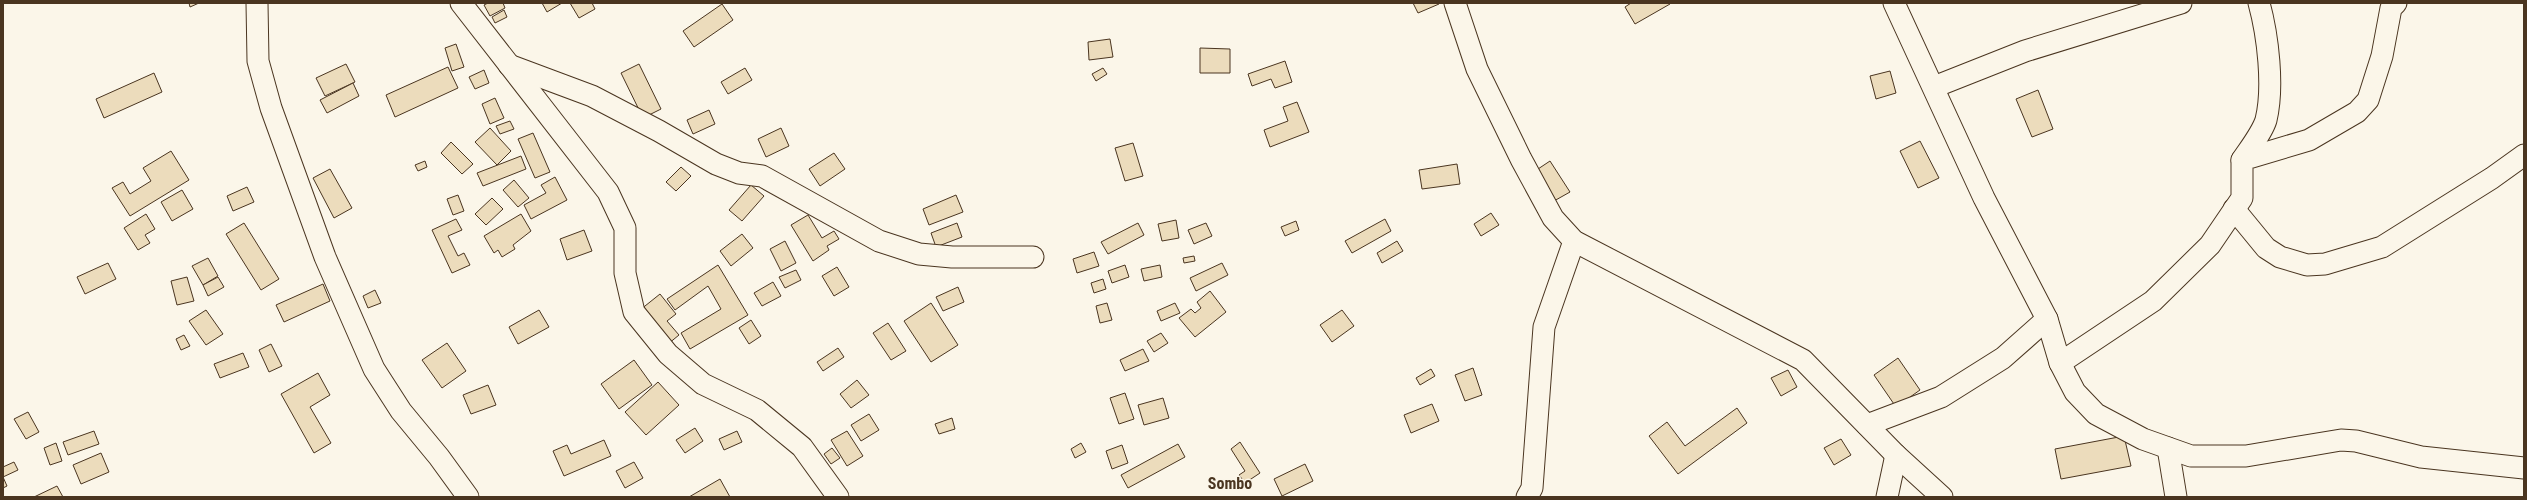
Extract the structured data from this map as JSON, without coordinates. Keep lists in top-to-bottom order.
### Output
{
  "districts": ["Sombo"]
}
